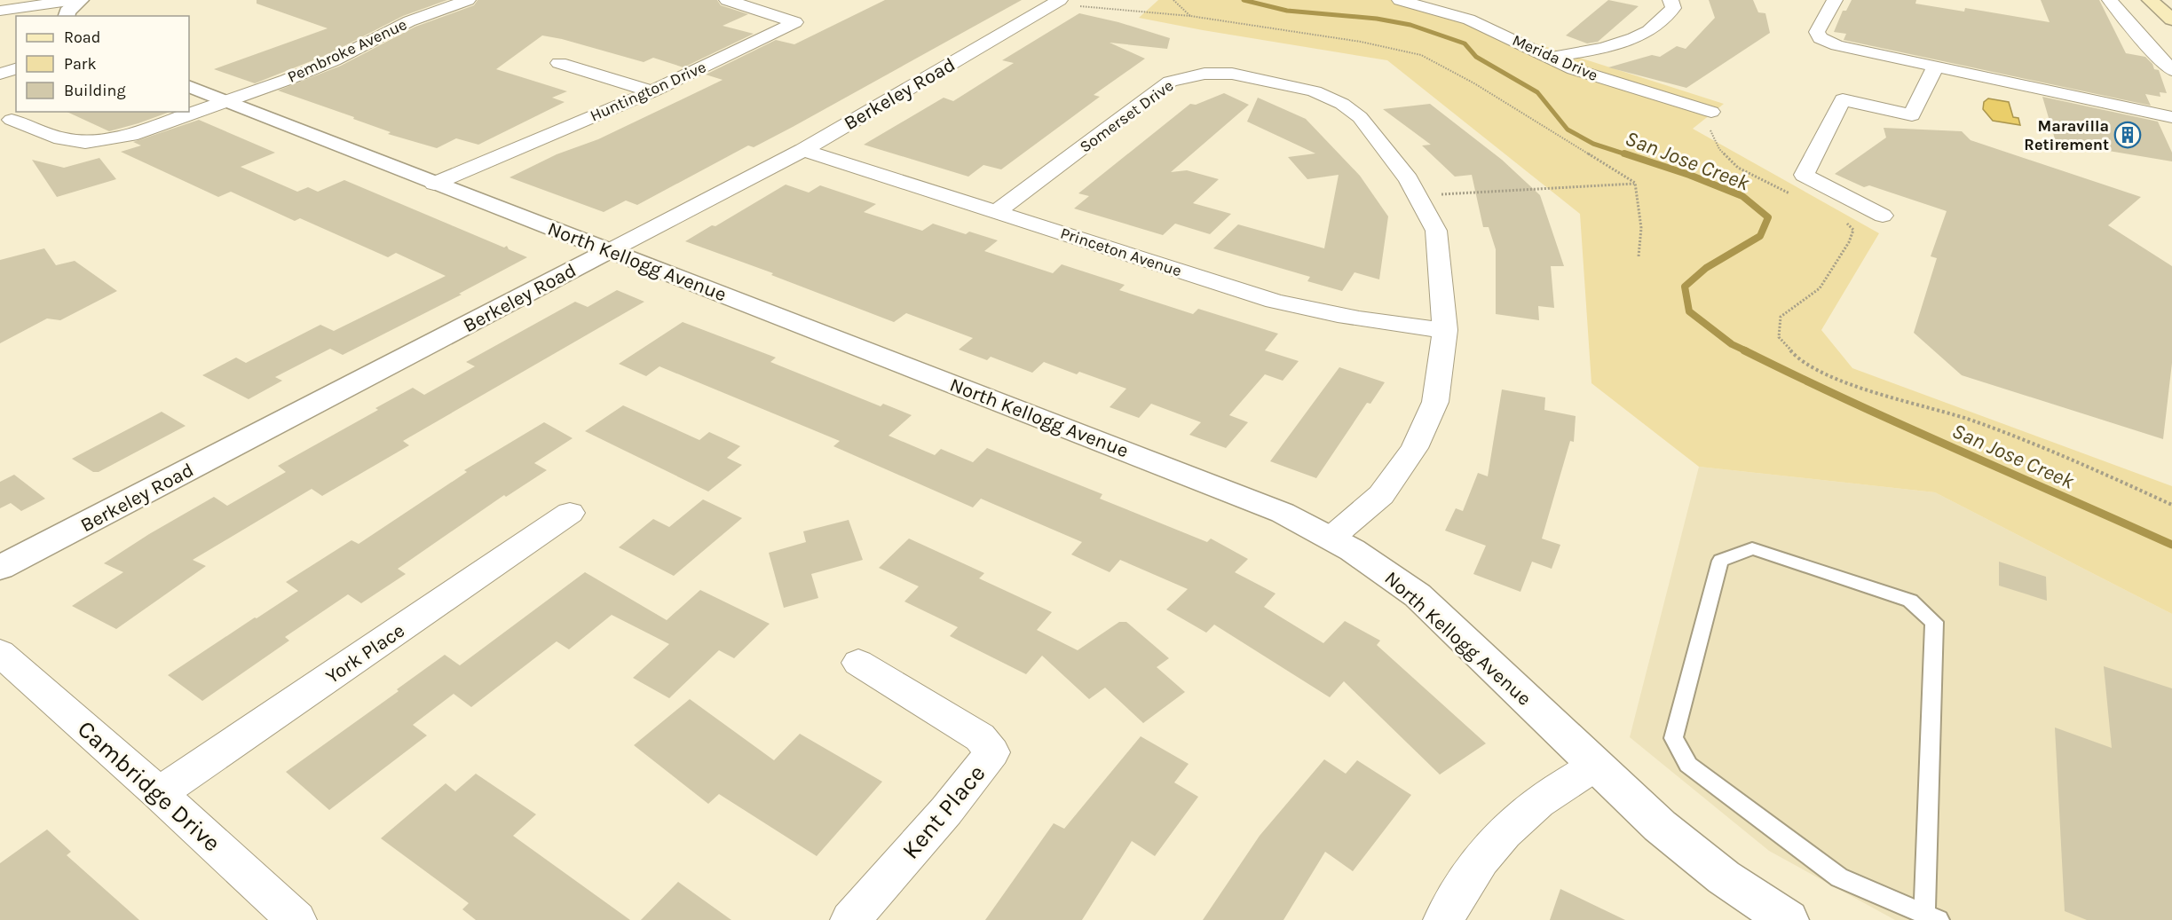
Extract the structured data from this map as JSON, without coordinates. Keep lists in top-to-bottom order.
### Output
{
  "streets": {
    "street": [
      "Pembroke Avenue",
      "Merida Drive",
      "Huntington Drive",
      "Berkeley Road",
      "Somerset Drive",
      "Princeton Avenue",
      "North Kellogg Avenue",
      "York Place",
      "Cambridge Drive",
      "Kent Place"
    ]
  },
  "crossings": [
    ["Pembroke Avenue", "North Kellogg Avenue"],
    ["Huntington Drive", "North Kellogg Avenue"],
    ["Berkeley Road", "Princeton Avenue"],
    ["Berkeley Road", "North Kellogg Avenue"],
    ["Somerset Drive", "Princeton Avenue"],
    ["Somerset Drive", "North Kellogg Avenue"],
    ["York Place", "Cambridge Drive"]
  ],
  "water": ["San Jose Creek"],
  "places": {
    "building": ["Maravilla Retirement"]
  },
  "legend": ["Road", "Park", "Building"]
}
